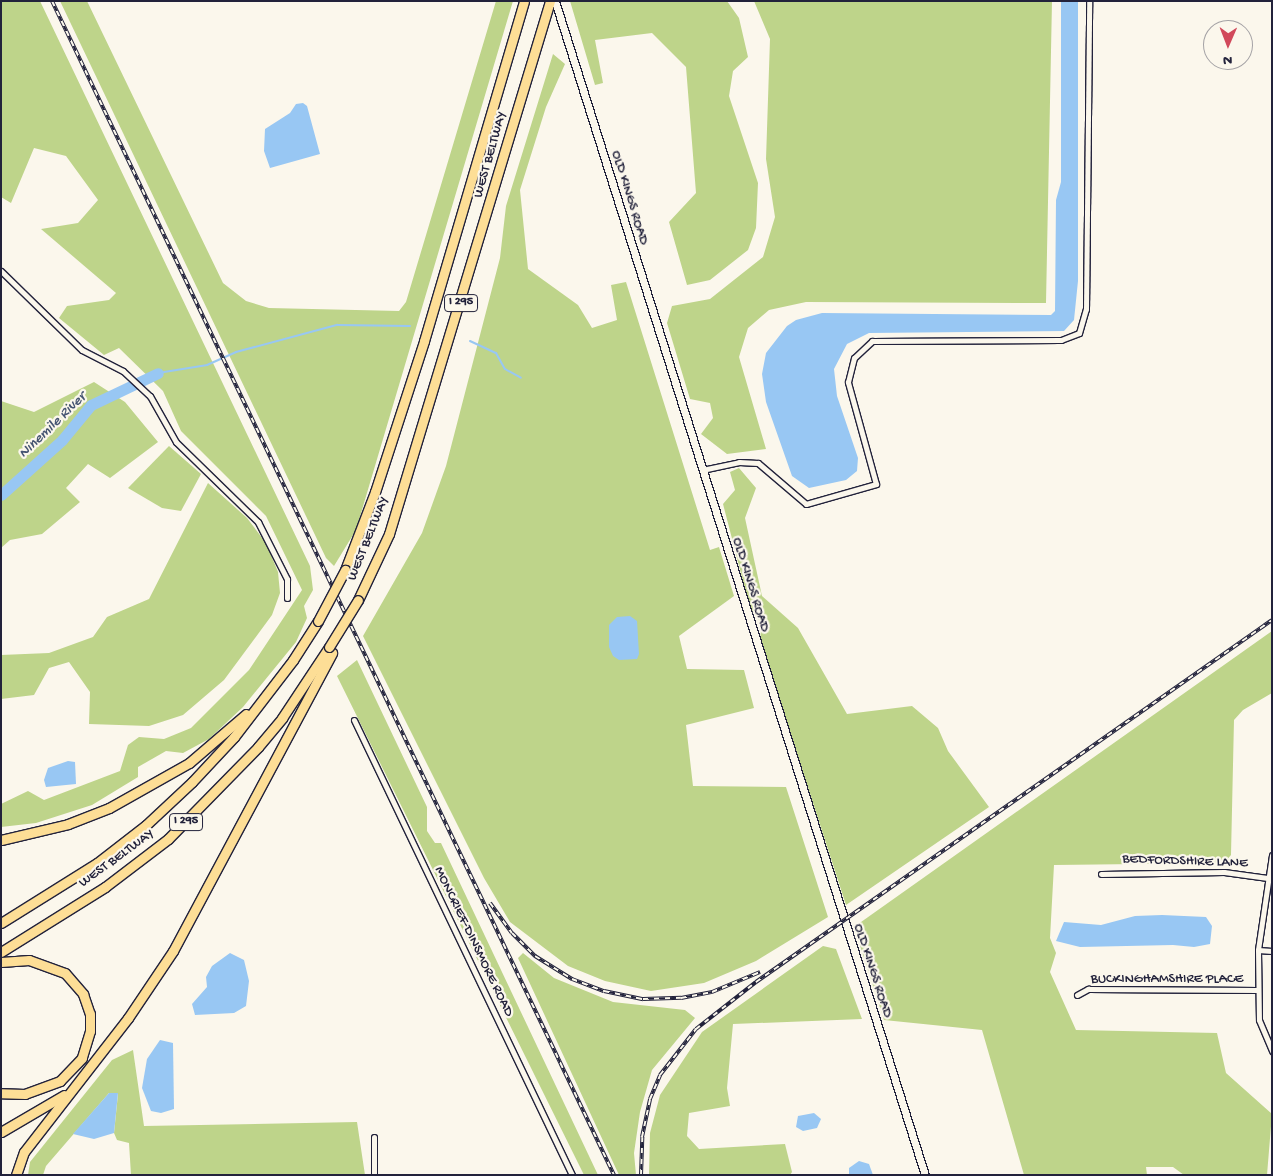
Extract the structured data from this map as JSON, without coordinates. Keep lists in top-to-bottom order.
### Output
{
  "streets": {
    "highway": ["WEST BELTWAY", "I 295"],
    "street": [
      "OLD KINGS ROAD",
      "BEDFORDSHIRE LANE",
      "MONCRIEF-DINSMORE ROAD",
      "BUCKINGHAMSHIRE PLACE"
    ]
  },
  "water": ["Ninemile River"],
  "north": "bottom"
}
